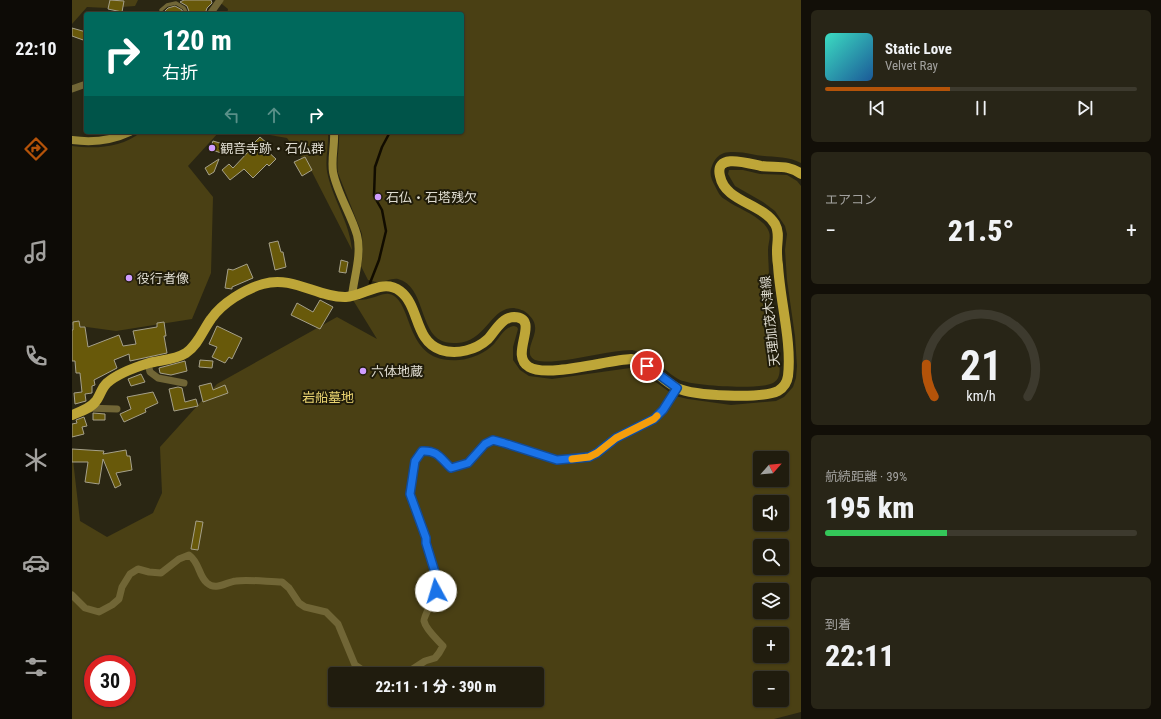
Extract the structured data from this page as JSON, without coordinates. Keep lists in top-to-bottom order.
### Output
{
  "streets": {
    "main road": ["天理加茂木津線"]
  },
  "parks": ["岩船墓地"],
  "places": [
    "観音寺跡・石仏群",
    "石仏・石塔残欠",
    "役行者像",
    "六体地蔵"
  ],
  "north": "top right",
  "page": {
    "tabs": "22:10",
    "turn": ["120 m", "右折"],
    "song": ["Static Love", "Velvet Ray"],
    "tile": [
      "エアコン",
      ["航続距離 · 39%", "195 km"],
      ["到着", "22:11"]
    ],
    "heat": ["−", "21.5°", "+"],
    "map_buttons": ["+", "−"],
    "limit": "30",
    "trip": "22:11 · 1 分 · 390 m",
    "gauge": ["21", "km/h"]
  }
}
